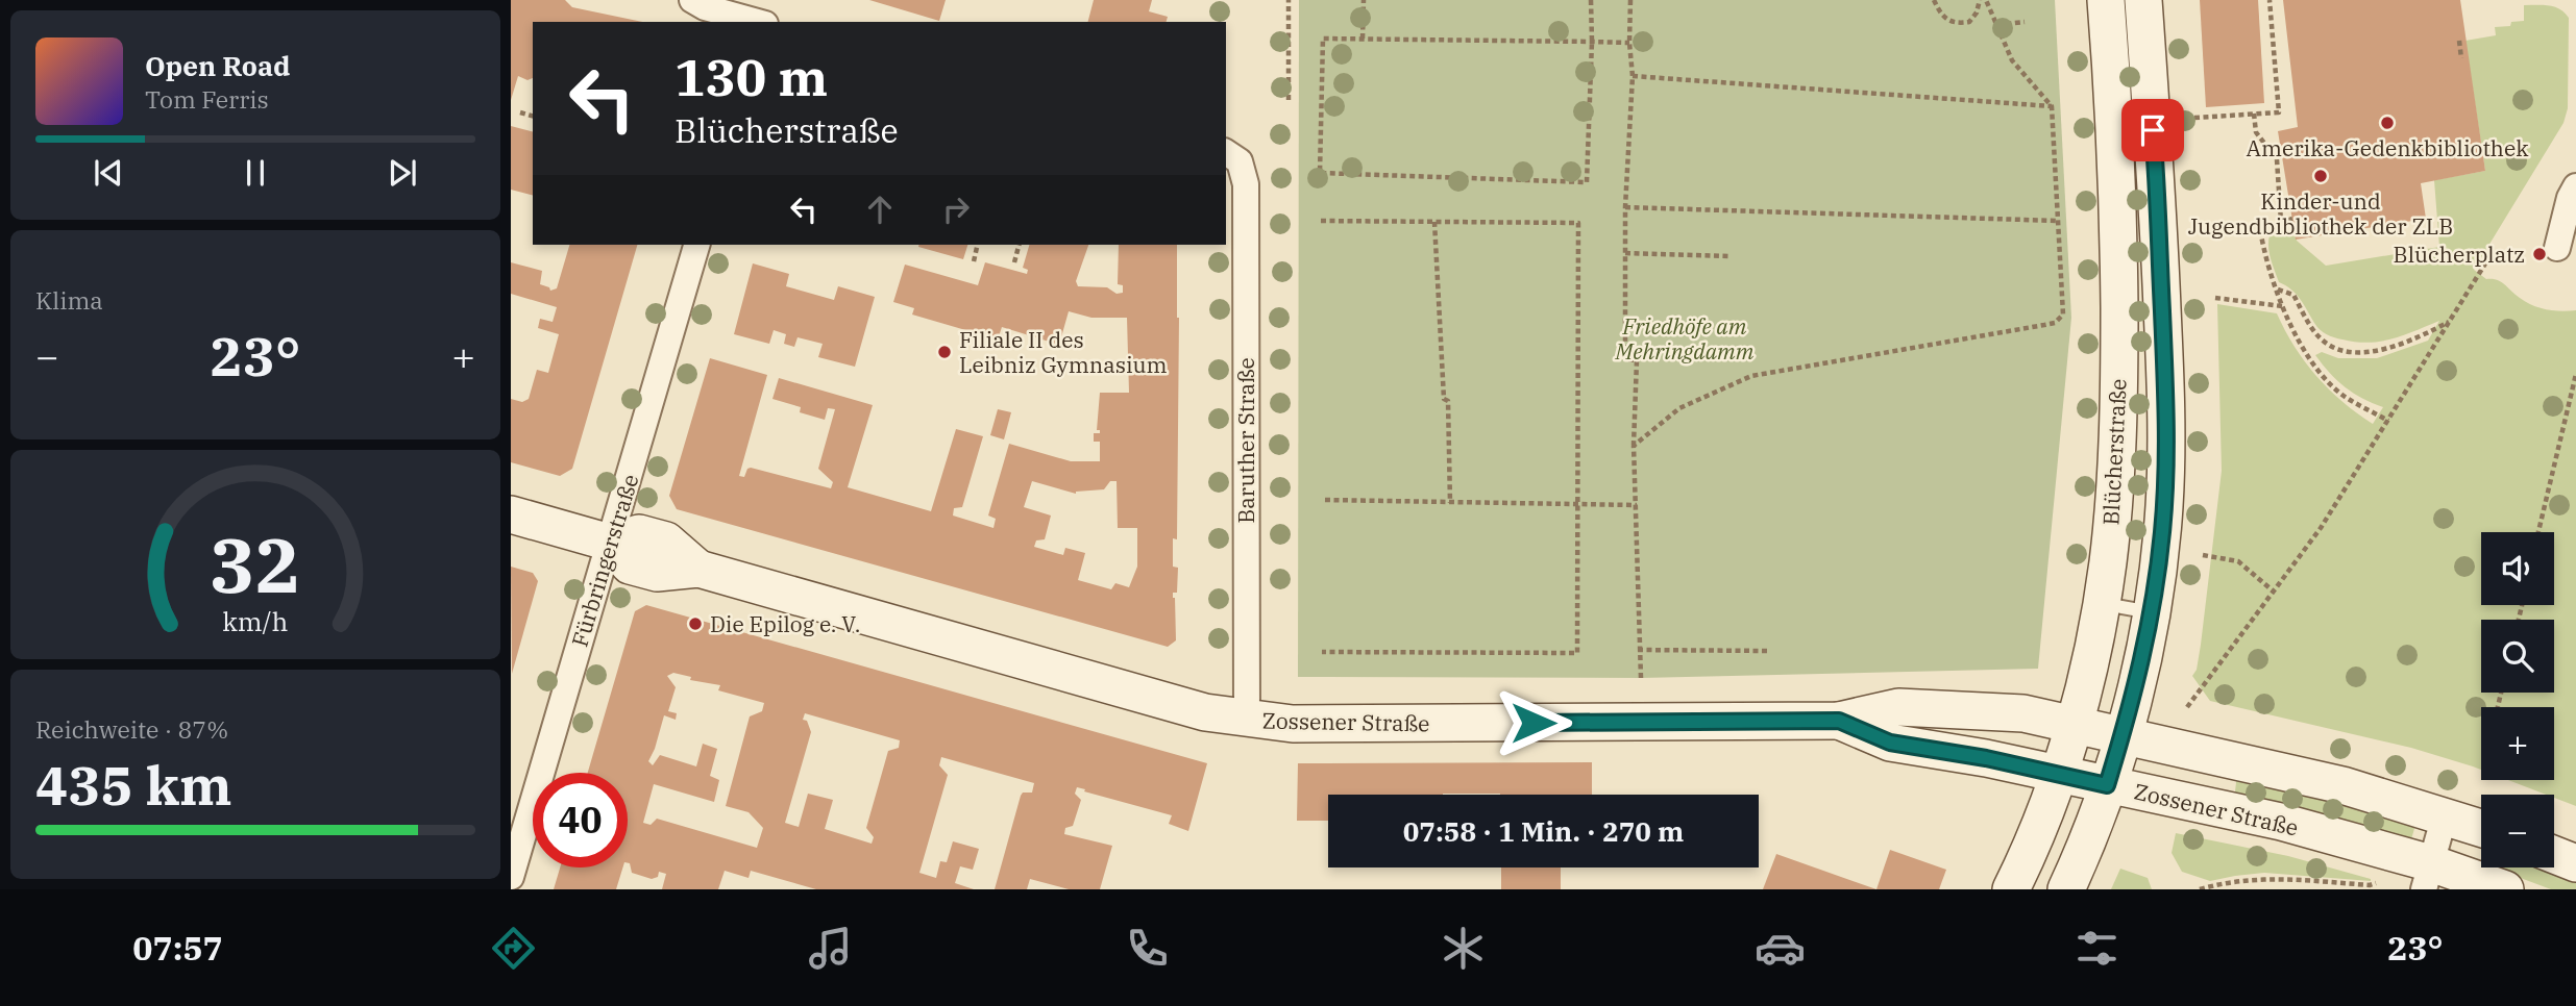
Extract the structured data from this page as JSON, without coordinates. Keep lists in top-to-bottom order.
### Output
{
  "streets": {
    "main road": ["Blücherstraße", "Zossener Straße"],
    "street": ["Baruther Straße", "Fürbringerstraße"]
  },
  "crossings": [
    ["Baruther Straße", "Zossener Straße"],
    ["Blücherstraße", "Zossener Straße"],
    ["Fürbringerstraße", "Zossener Straße"]
  ],
  "parks": ["Friedhöfe am Mehringdamm"],
  "places": [
    "Amerika-Gedenkbibliothek",
    "Kinder-und Jugendbibliothek der ZLB",
    "Blücherplatz",
    "Filiale II des Leibniz Gymnasium",
    "Die Epilog e. V."
  ],
  "page": {
    "turn": ["130 m", "Blücherstraße"],
    "song": ["Open Road", "Tom Ferris"],
    "tile": [
      "Klima",
      ["Reichweite · 87%", "435 km"]
    ],
    "heat": ["−", "23°", "+"],
    "map_buttons": ["+", "−"],
    "limit": "40",
    "trip": "07:58 · 1 Min. · 270 m",
    "tabs": ["07:57", "23°"],
    "gauge": ["32", "km/h"]
  }
}
